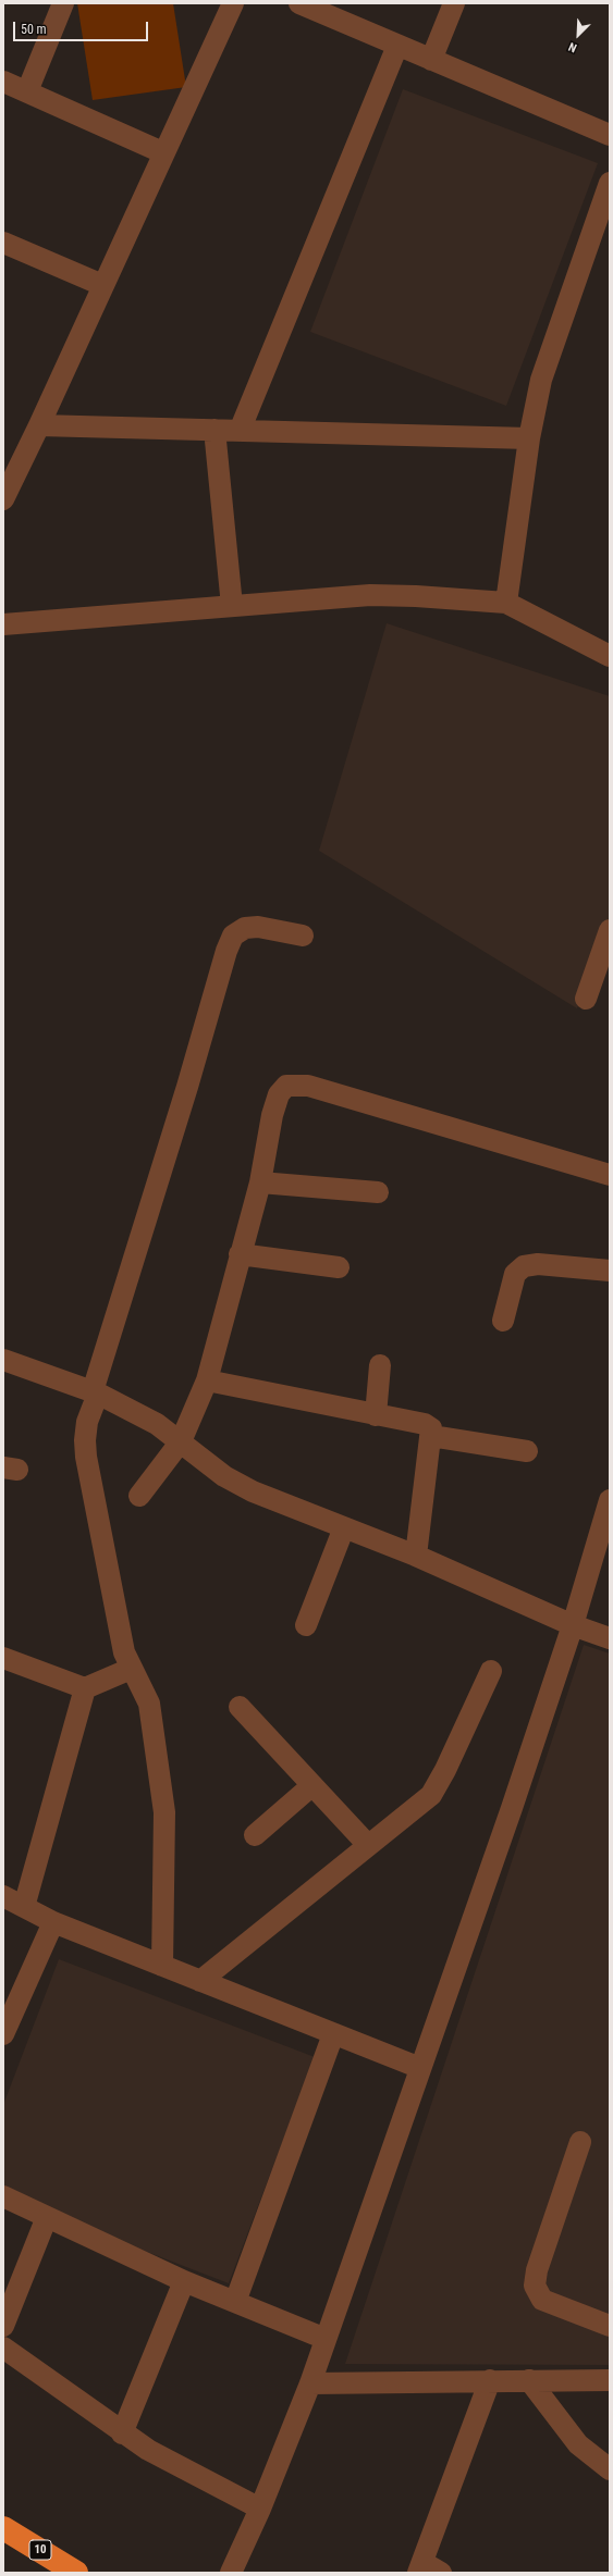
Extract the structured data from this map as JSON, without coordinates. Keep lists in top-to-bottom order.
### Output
{
  "streets": {
    "highway": ["10"]
  },
  "scale_bar": "50 m",
  "north": "bottom left"
}
